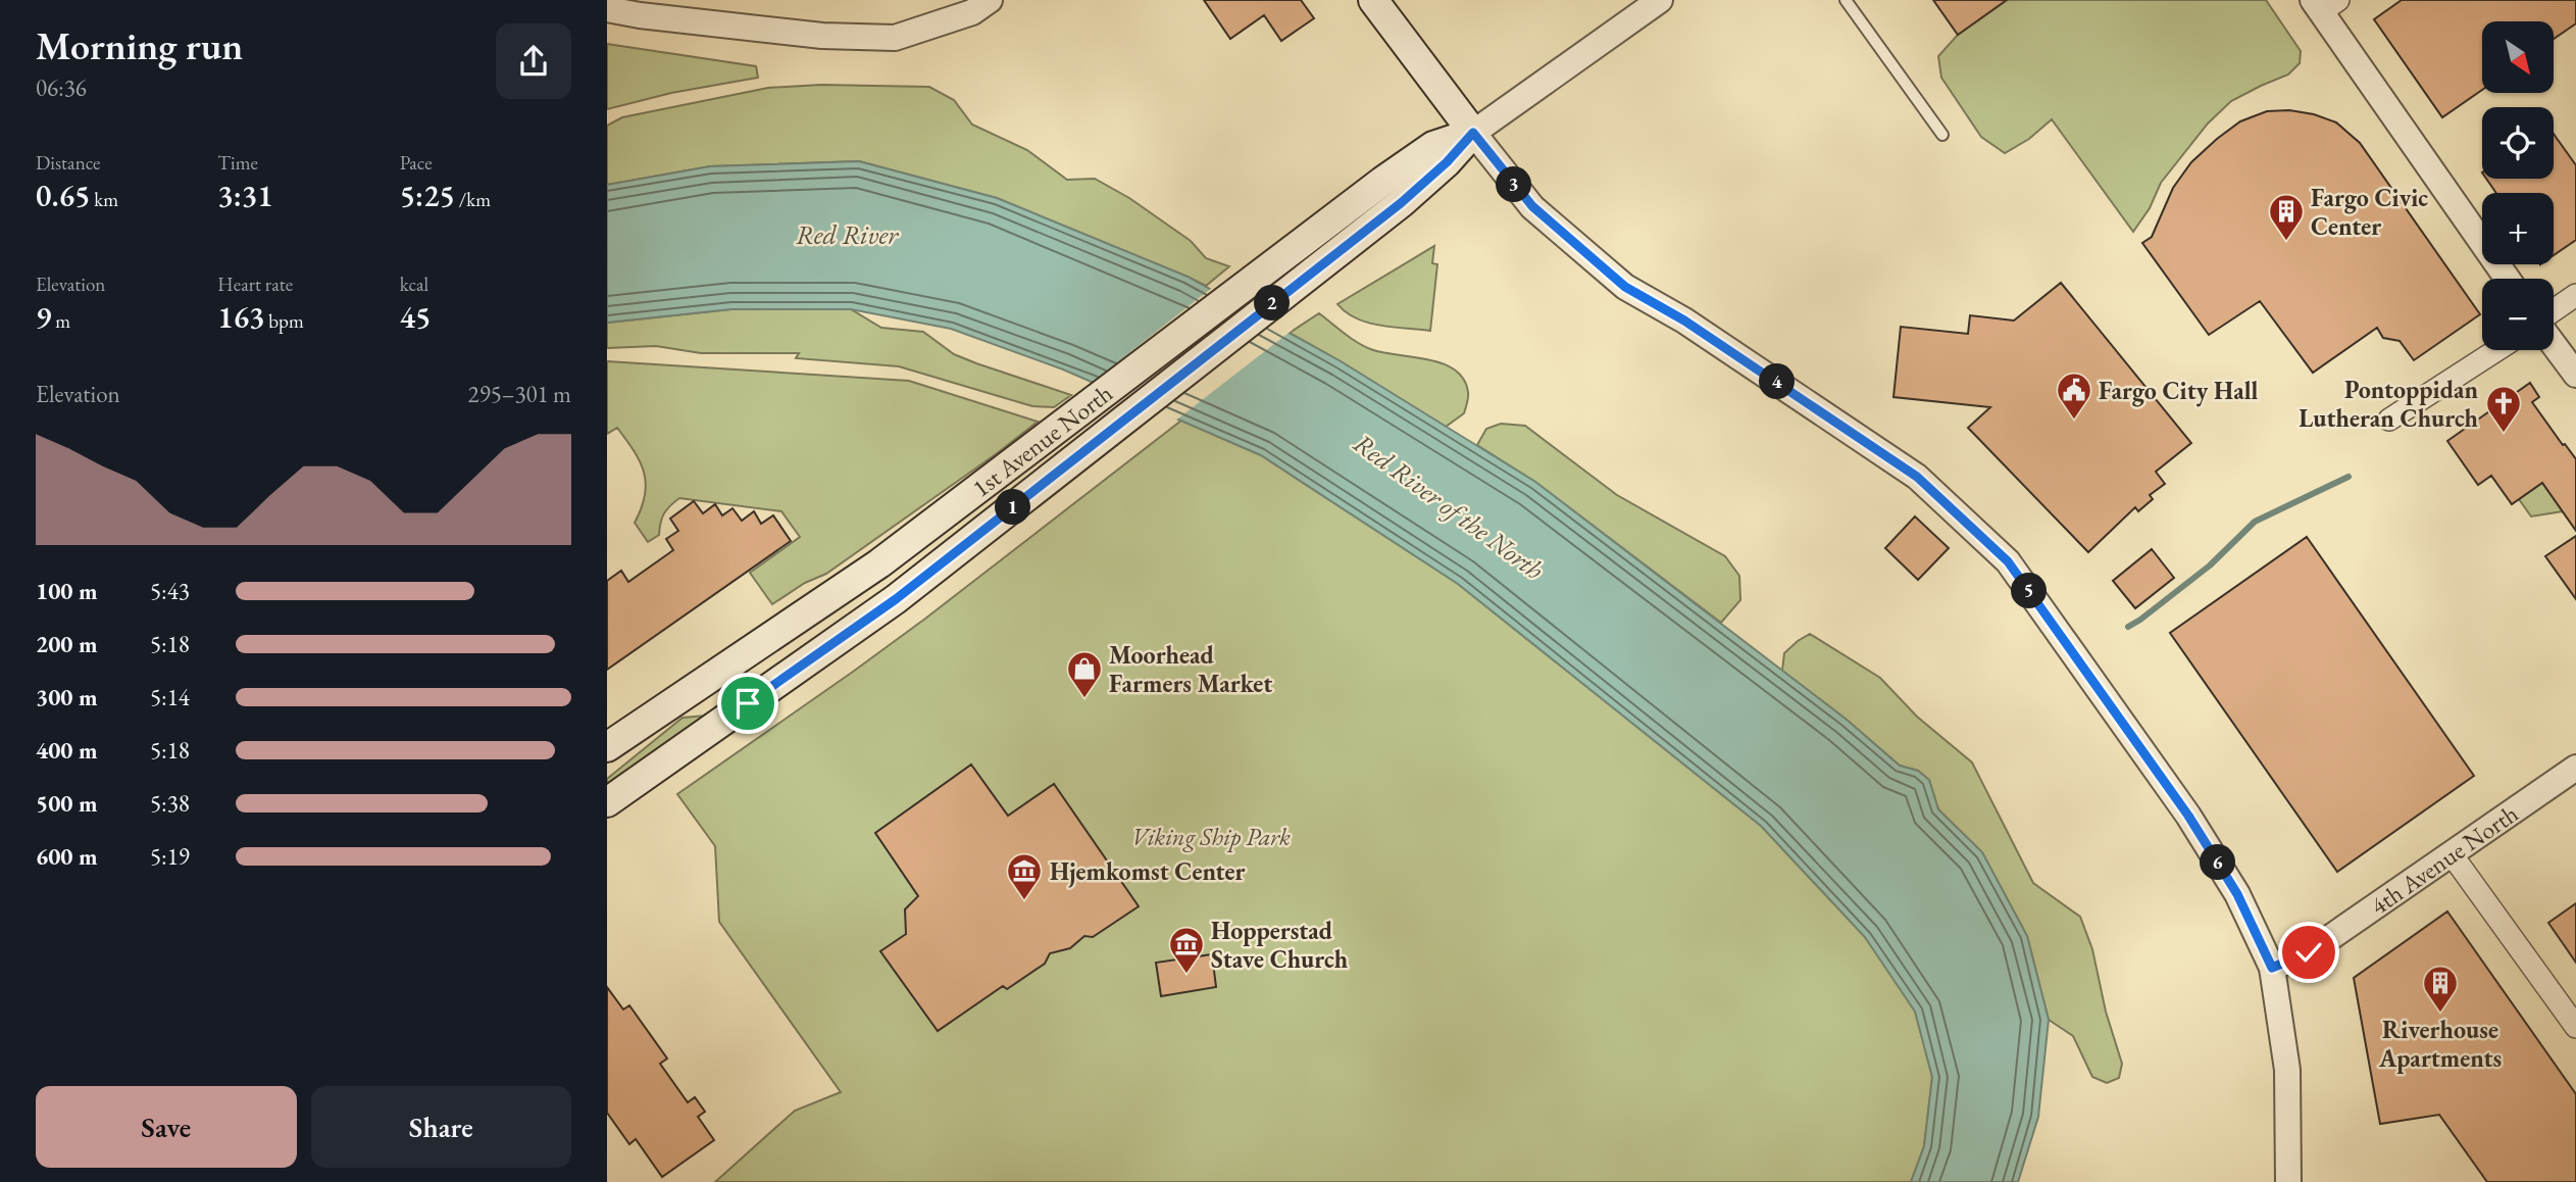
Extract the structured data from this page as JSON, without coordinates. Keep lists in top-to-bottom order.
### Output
{
  "streets": {
    "main road": ["1st Avenue North"],
    "street": ["4th Avenue North"]
  },
  "water": ["Red River", "Red River of the North"],
  "parks": ["Viking Ship Park"],
  "places": {
    "building": ["Fargo Civic Center", "Riverhouse Apartments"],
    "public building": ["Fargo City Hall"],
    "church": ["Pontoppidan Lutheran Church"],
    "shop": ["Moorhead Farmers Market"],
    "museum": ["Hjemkomst Center", "Hopperstad Stave Church"]
  },
  "north": "bottom right",
  "page": {
    "heading": ["Morning run", "06:36"],
    "map_buttons": ["+", "−"],
    "stats": [
      ["Distance", "0.65 km"],
      ["Time", "3:31"],
      ["Pace", "5:25 /km"],
      ["Elevation", "9 m"],
      ["Heart rate", "163 bpm"],
      ["kcal", "45"]
    ],
    "pins": [
      "3",
      "2",
      "4",
      "1",
      "5",
      "6"
    ],
    "chart": ["Elevation", "295–301 m"],
    "list": [
      {
        "name": "100 m",
        "note": "5:43"
      },
      {
        "name": "200 m",
        "note": "5:18"
      },
      {
        "name": "300 m",
        "note": "5:14"
      },
      {
        "name": "400 m",
        "note": "5:18"
      },
      {
        "name": "500 m",
        "note": "5:38"
      },
      {
        "name": "600 m",
        "note": "5:19"
      }
    ],
    "buttons": ["Save", "Share"]
  }
}
